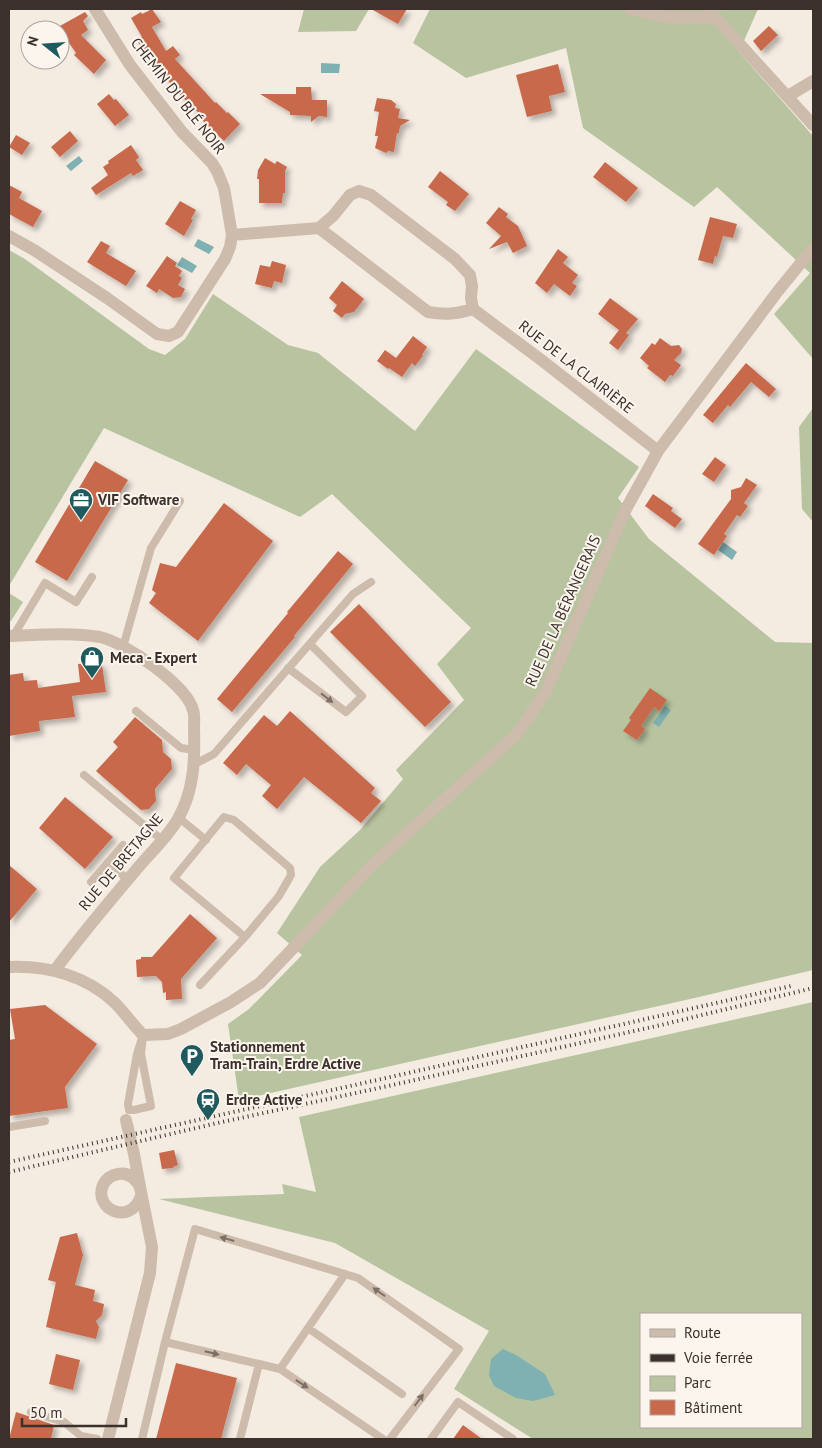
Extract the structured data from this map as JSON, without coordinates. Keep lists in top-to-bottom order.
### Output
{
  "streets": {
    "street": [
      "CHEMIN DU BLÉ NOIR",
      "RUE DE LA CLAIRIÈRE",
      "RUE DE LA BÉRANGERAIS",
      "RUE DE BRETAGNE"
    ]
  },
  "crossings": [
    ["RUE DE LA CLAIRIÈRE", "RUE DE LA BÉRANGERAIS"]
  ],
  "places": {
    "office": ["VIF Software"],
    "shop": ["Meca - Expert"],
    "parking": ["Stationnement Tram-Train, Erdre Active"],
    "station": ["Erdre Active"]
  },
  "legend": [
    "Route",
    "Voie ferrée",
    "Parc",
    "Bâtiment"
  ],
  "scale_bar": "50 m",
  "north": "left"
}
